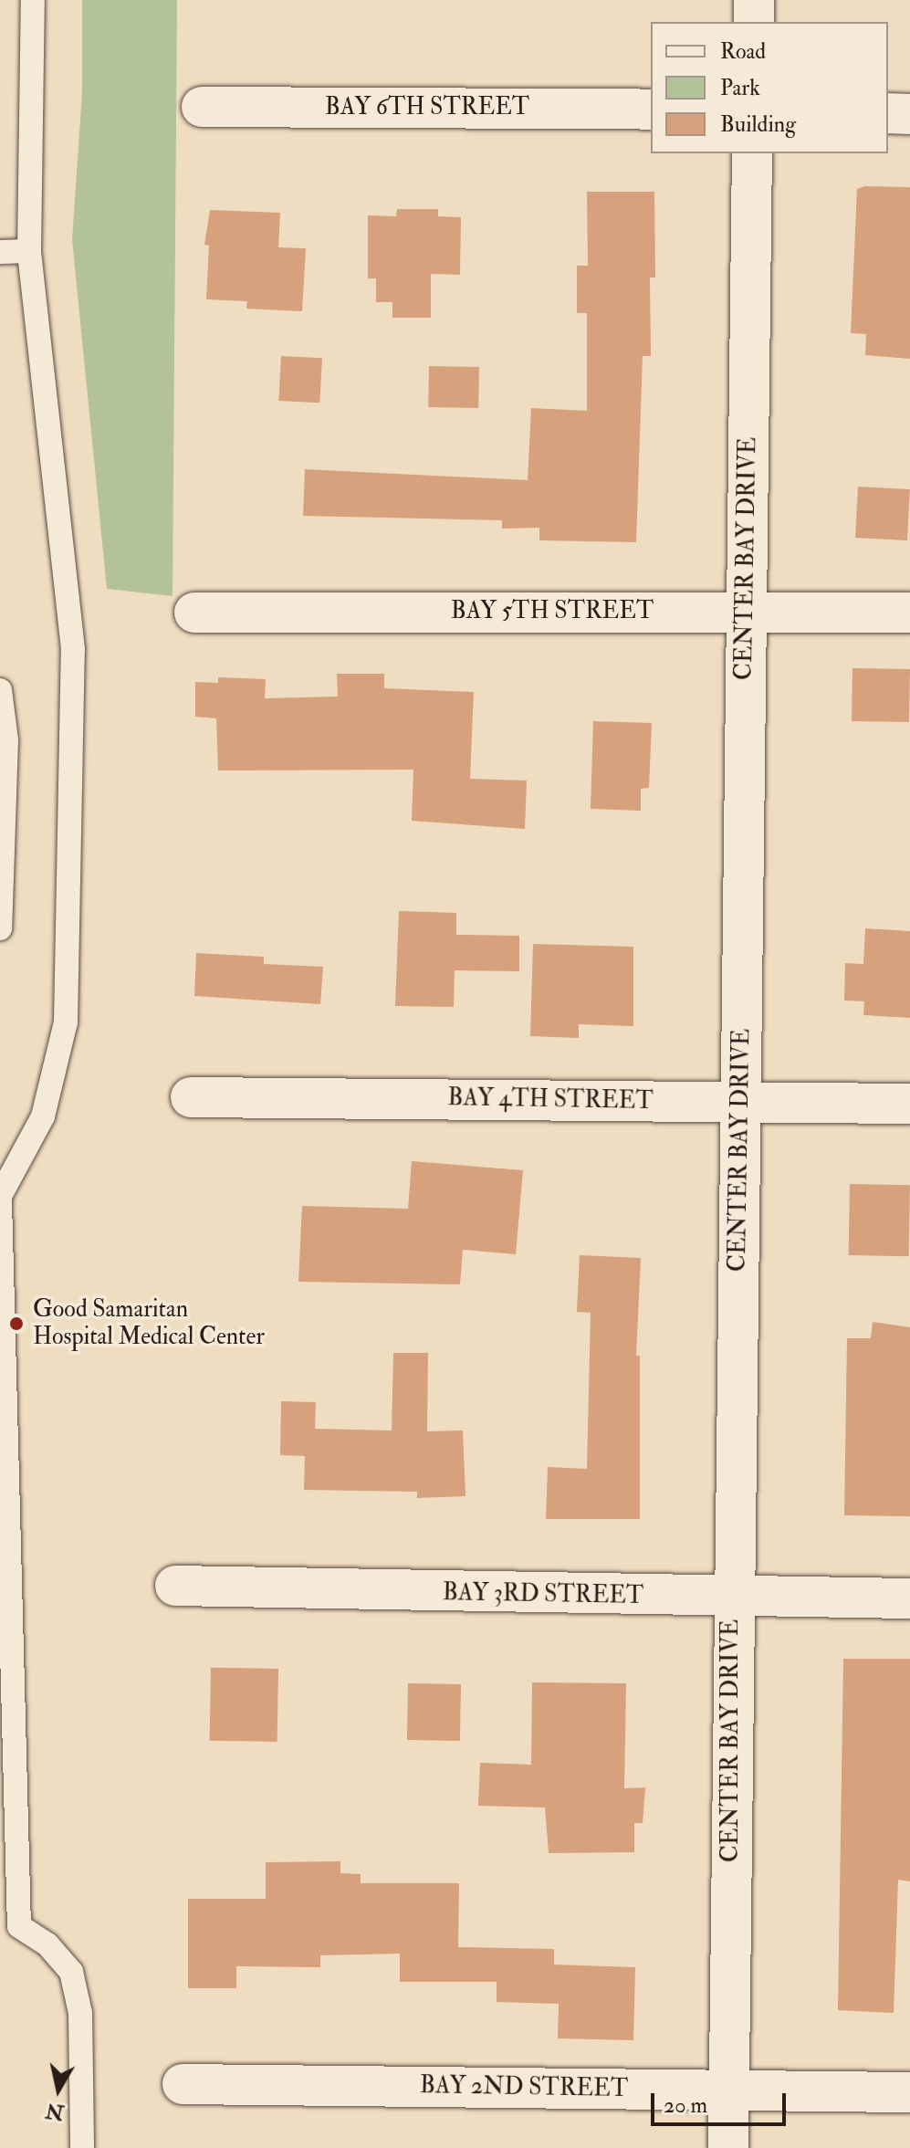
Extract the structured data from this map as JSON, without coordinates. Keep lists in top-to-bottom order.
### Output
{
  "streets": {
    "street": [
      "BAY 6TH STREET",
      "CENTER BAY DRIVE",
      "BAY 5TH STREET",
      "BAY 4TH STREET",
      "BAY 3RD STREET",
      "BAY 2ND STREET"
    ]
  },
  "crossings": [
    ["CENTER BAY DRIVE", "BAY 5TH STREET"],
    ["CENTER BAY DRIVE", "BAY 4TH STREET"],
    ["CENTER BAY DRIVE", "BAY 3RD STREET"],
    ["CENTER BAY DRIVE", "BAY 2ND STREET"]
  ],
  "places": ["Good Samaritan Hospital Medical Center"],
  "legend": ["Road", "Park", "Building"],
  "scale_bar": "20 m",
  "north": "bottom"
}
